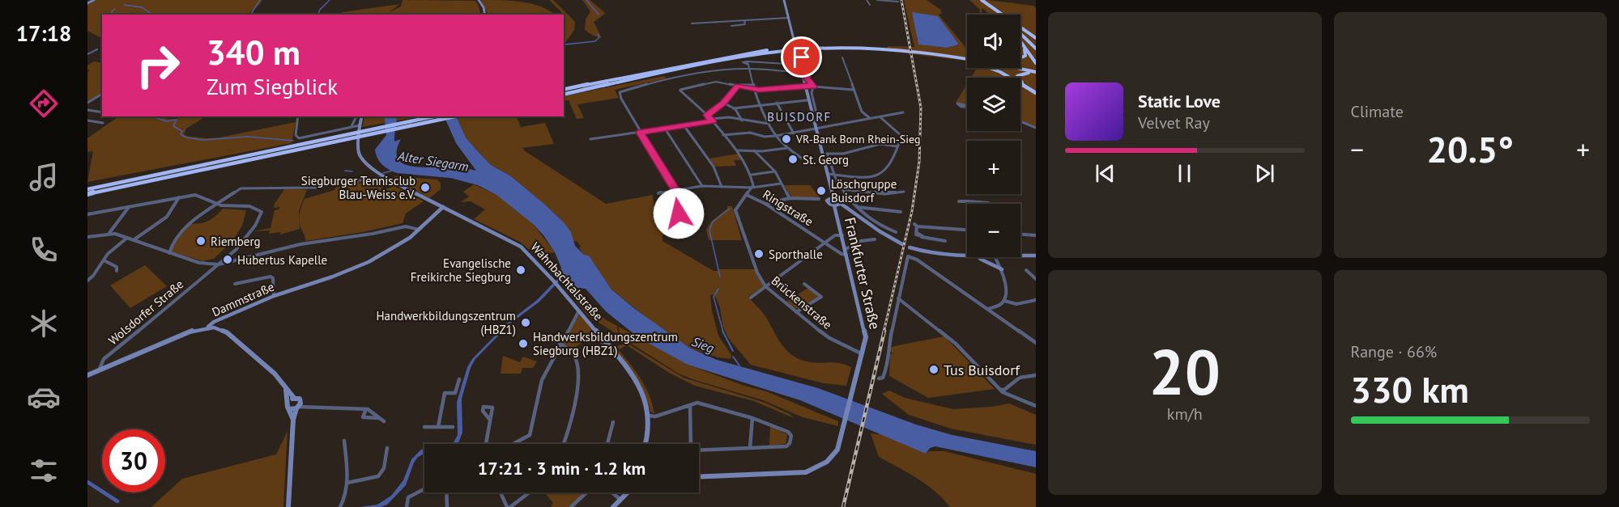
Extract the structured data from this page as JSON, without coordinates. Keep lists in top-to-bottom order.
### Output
{
  "streets": {
    "main road": [
      "Frankfurter Straße",
      "Wahnbachtalstraße",
      "Dammstraße",
      "Wolsdorfer Straße"
    ],
    "street": ["Ringstraße", "Brückenstraße"]
  },
  "crossings": [
    ["Ringstraße", "Frankfurter Straße"],
    ["Ringstraße", "Brückenstraße"],
    ["Frankfurter Straße", "Brückenstraße"],
    ["Wahnbachtalstraße", "Dammstraße"],
    ["Dammstraße", "Wolsdorfer Straße"]
  ],
  "districts": ["BUISDORF"],
  "water": ["Alter Siegarm", "Sieg"],
  "places": [
    "VR-Bank Bonn Rhein-Sieg",
    "St. Georg",
    "Siegburger Tennisclub Blau-Weiss e.V.",
    "Löschgruppe Buisdorf",
    "Riemberg",
    "Sporthalle",
    "Hubertus Kapelle",
    "Evangelische Freikirche Siegburg",
    "Handwerkbildungszentrum (HBZ1)",
    "Handwerksbildungszentrum Siegburg (HBZ1)",
    "Tus Buisdorf"
  ],
  "page": {
    "tabs": "17:18",
    "tile": [
      "Climate",
      ["20", "km/h"],
      ["Range · 66%", "330 km"]
    ],
    "map_buttons": ["+", "−"],
    "turn": ["340 m", "Zum Siegblick"],
    "song": ["Static Love", "Velvet Ray"],
    "heat": ["−", "20.5°", "+"],
    "limit": "30",
    "trip": "17:21 · 3 min · 1.2 km"
  }
}
